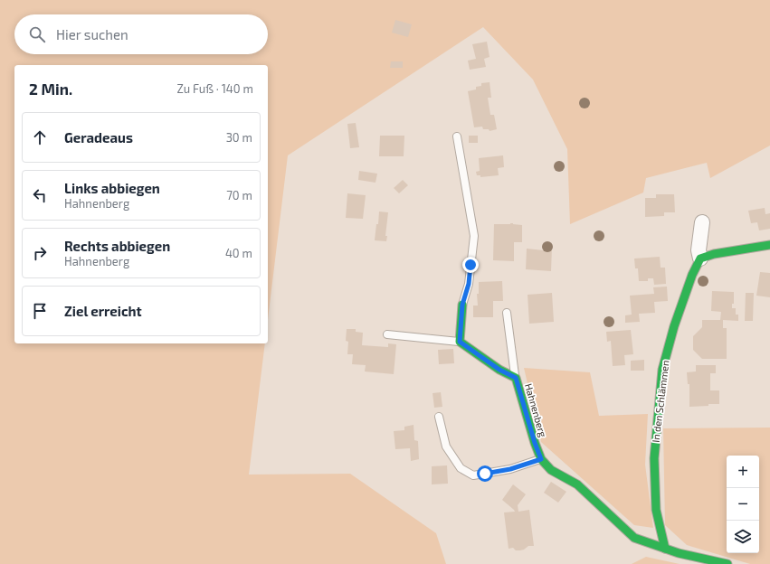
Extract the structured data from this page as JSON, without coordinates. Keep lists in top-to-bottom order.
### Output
{
  "streets": {
    "street": ["In den Schlämmen", "Hahnenberg"]
  },
  "crossings": [
    ["In den Schlämmen", "Hahnenberg"]
  ],
  "page": {
    "search": "Hier suchen",
    "heading": ["2 Min.", "Zu Fuß · 140 m"],
    "list": [
      ["Geradeaus", "30 m"],
      ["Links abbiegen", "Hahnenberg", "70 m"],
      ["Rechts abbiegen", "Hahnenberg", "40 m"],
      "Ziel erreicht"
    ],
    "map_buttons": ["+", "−"]
  }
}
